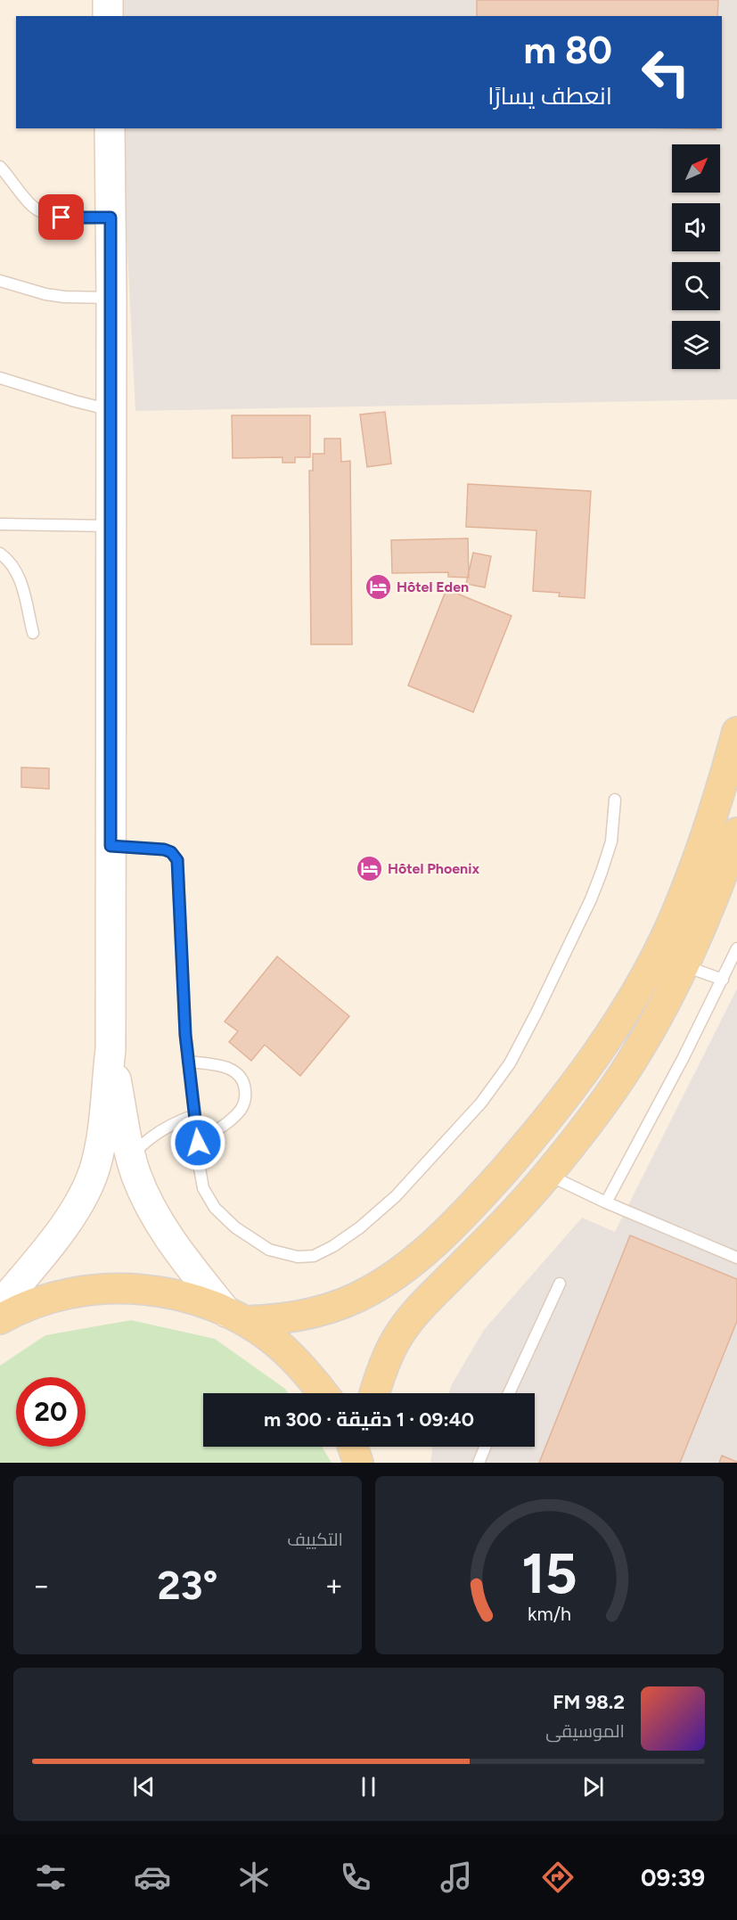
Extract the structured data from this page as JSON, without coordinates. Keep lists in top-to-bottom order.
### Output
{
  "places": {
    "hotel": ["Hôtel Eden", "Hôtel Phoenix"]
  },
  "north": "top right",
  "page": {
    "turn": ["80 m", "انعطف يسارًا"],
    "limit": "20",
    "trip": "09:40 · 1 دقيقة · 300 m",
    "tile": "التكييف",
    "heat": ["−", "23°", "+"],
    "song": ["98.2 FM", "الموسيقى"],
    "tabs": "09:39",
    "gauge": ["15", "km/h"]
  }
}
